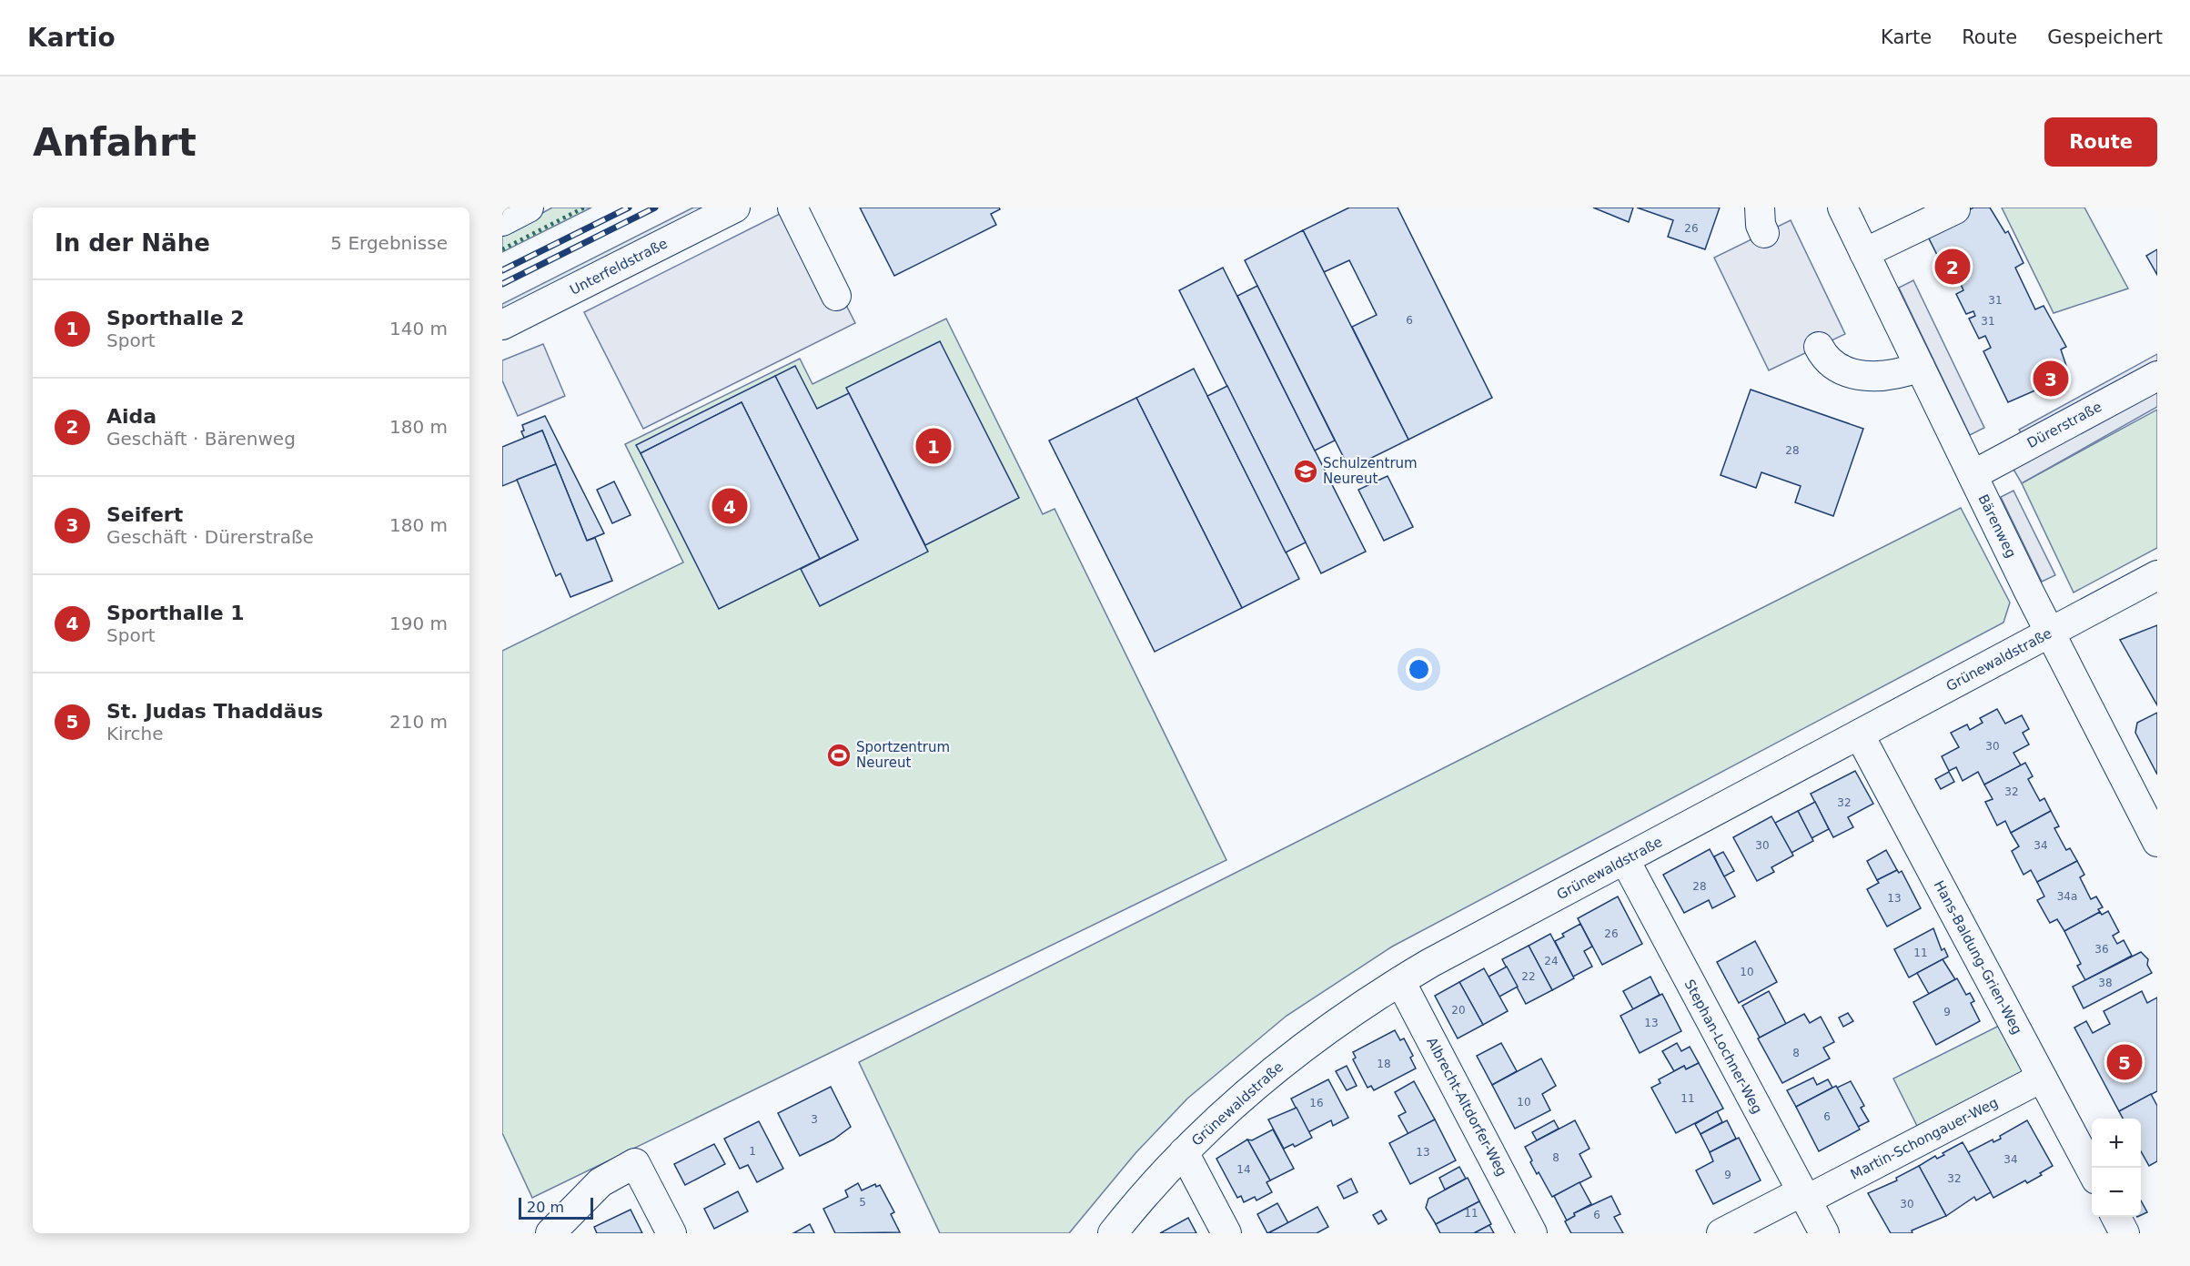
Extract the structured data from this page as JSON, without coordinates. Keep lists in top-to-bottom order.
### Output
{
  "streets": {
    "street": [
      "Unterfeldstraße",
      "Dürerstraße",
      "Bärenweg",
      "Grünewaldstraße",
      "Hans-Baldung-Grien-Weg",
      "Stephan-Lochner-Weg",
      "Albrecht-Altdorfer-Weg",
      "Martin-Schongauer-Weg"
    ]
  },
  "crossings": [
    ["Dürerstraße", "Bärenweg"],
    ["Bärenweg", "Grünewaldstraße"],
    ["Grünewaldstraße", "Hans-Baldung-Grien-Weg"],
    ["Grünewaldstraße", "Stephan-Lochner-Weg"],
    ["Grünewaldstraße", "Albrecht-Altdorfer-Weg"],
    ["Hans-Baldung-Grien-Weg", "Martin-Schongauer-Weg"],
    ["Stephan-Lochner-Weg", "Martin-Schongauer-Weg"]
  ],
  "places": {
    "school or university": ["Schulzentrum Neureut"],
    "sports": ["Sportzentrum Neureut"]
  },
  "house_numbers": [
    "26",
    "31",
    "6",
    "31",
    "28",
    "30",
    "32",
    "32",
    "30",
    "34",
    "28",
    "34a",
    "13",
    "26",
    "36",
    "11",
    "24",
    "10",
    "22",
    "38",
    "20",
    "9",
    "13",
    "8",
    "18",
    "11",
    "10",
    "16",
    "6",
    "3",
    "1",
    "13",
    "8",
    "34",
    "14",
    "9",
    "32",
    "5",
    "30",
    "11",
    "6"
  ],
  "scale_bar": "20 m",
  "page": {
    "header": "Kartio",
    "nav": ["Karte", "Route", "Gespeichert"],
    "buttons": "Route",
    "title": "Anfahrt",
    "heading": ["In der Nähe", "5 Ergebnisse"],
    "pins": [
      "2",
      "3",
      "1",
      "4",
      "5"
    ],
    "list": [
      {
        "mark": "1",
        "name": "Sporthalle 2",
        "note": "Sport",
        "value": "140 m"
      },
      {
        "mark": "2",
        "name": "Aida",
        "note": "Geschäft · Bärenweg",
        "value": "180 m"
      },
      {
        "mark": "3",
        "name": "Seifert",
        "note": "Geschäft · Dürerstraße",
        "value": "180 m"
      },
      {
        "mark": "4",
        "name": "Sporthalle 1",
        "note": "Sport",
        "value": "190 m"
      },
      {
        "mark": "5",
        "name": "St. Judas Thaddäus",
        "note": "Kirche",
        "value": "210 m"
      }
    ],
    "map_buttons": ["+", "−"],
    "scale": "20 m"
  }
}
